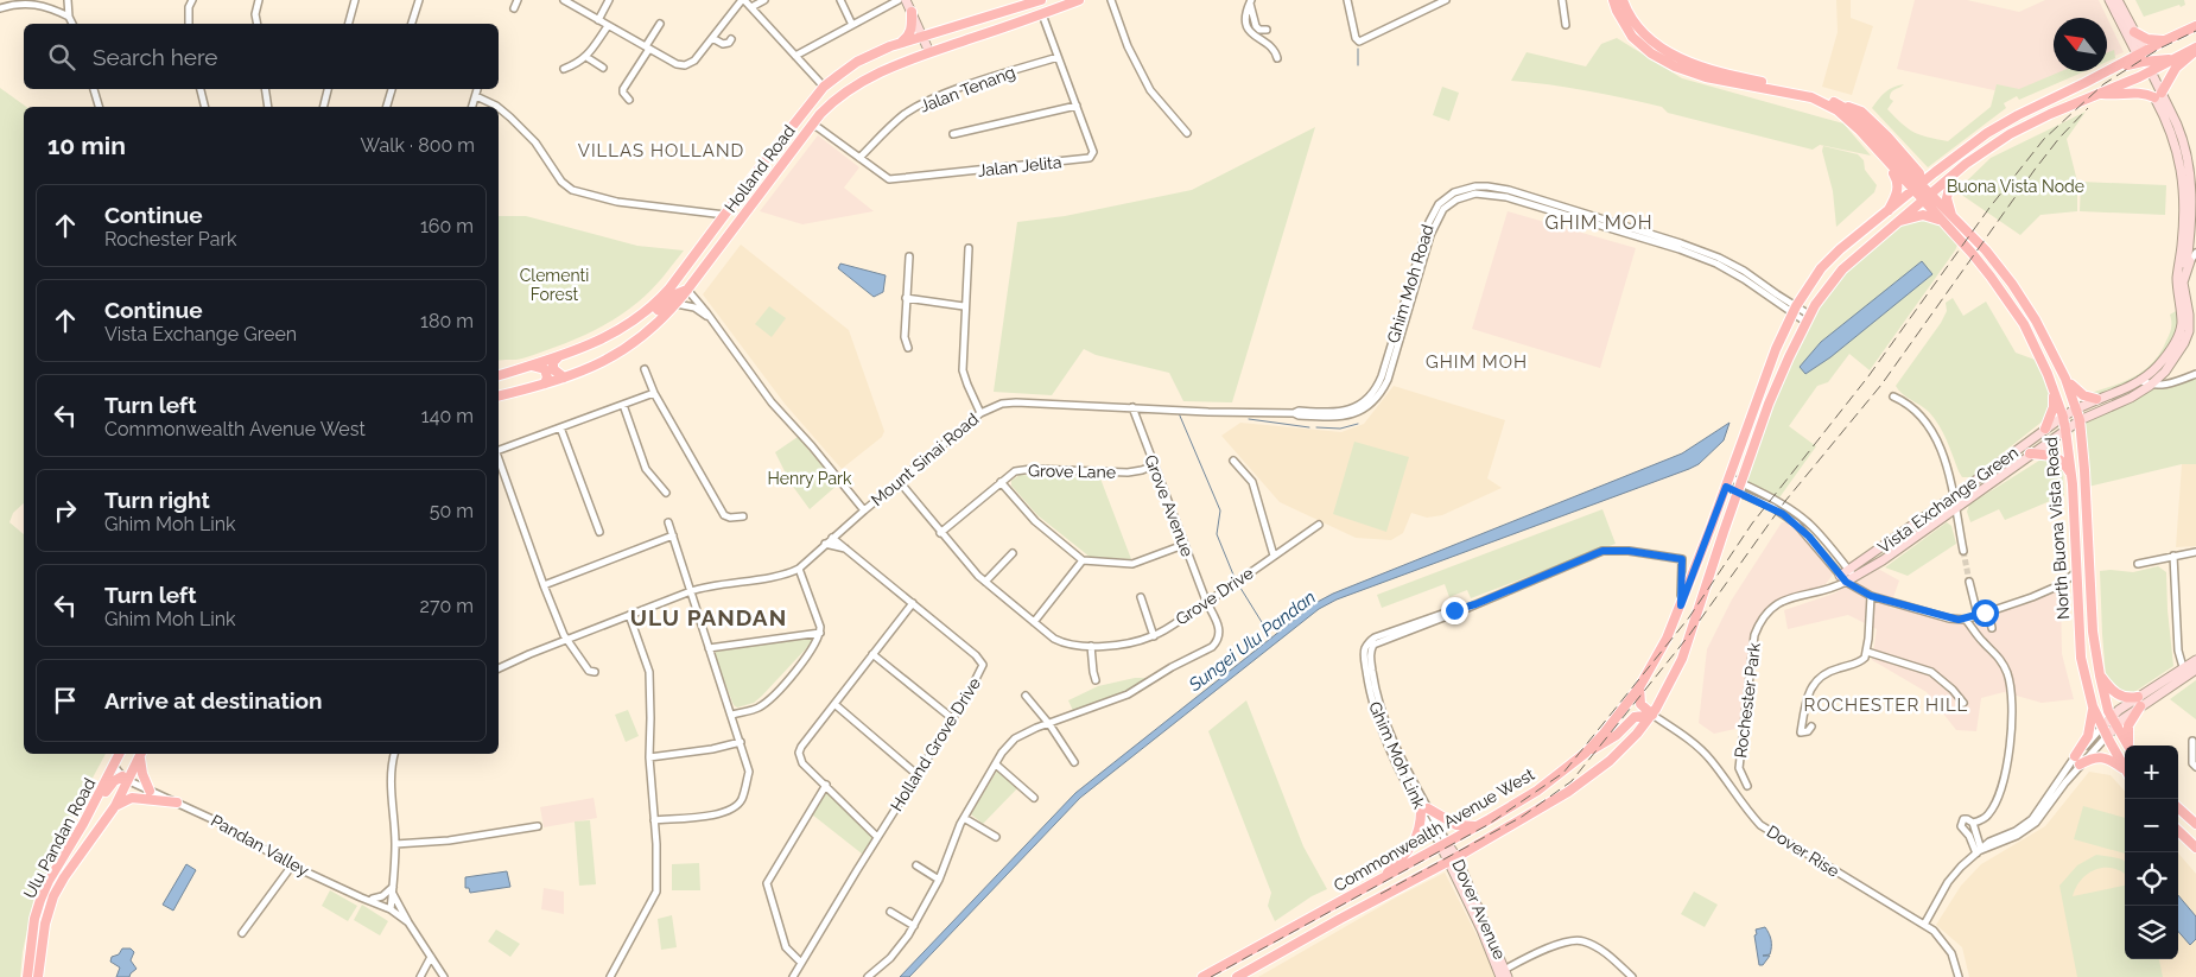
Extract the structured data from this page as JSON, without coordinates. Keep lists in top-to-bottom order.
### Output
{
  "streets": {
    "main road": [
      "Holland Road",
      "North Buona Vista Road",
      "Commonwealth Avenue West",
      "Ulu Pandan Road"
    ],
    "street": [
      "Jalan Tenang",
      "Jalan Jelita",
      "Ghim Moh Road",
      "Mount Sinai Road",
      "Grove Lane",
      "Vista Exchange Green",
      "Grove Avenue",
      "Grove Drive",
      "Rochester Park",
      "Holland Grove Drive",
      "Ghim Moh Link",
      "Pandan Valley",
      "Dover Rise",
      "Dover Avenue"
    ]
  },
  "crossings": [
    ["Jalan Tenang", "Jalan Jelita"],
    ["Jalan Jelita", "Holland Road"],
    ["Ghim Moh Road", "Mount Sinai Road"],
    ["Ghim Moh Road", "Grove Avenue"],
    ["Ghim Moh Road", "Commonwealth Avenue West"],
    ["Mount Sinai Road", "Grove Avenue"],
    ["Mount Sinai Road", "Grove Drive"],
    ["Mount Sinai Road", "Holland Grove Drive"],
    ["Grove Lane", "Grove Avenue"],
    ["Grove Lane", "Grove Drive"],
    ["Vista Exchange Green", "North Buona Vista Road"],
    ["Vista Exchange Green", "Rochester Park"],
    ["Grove Avenue", "Grove Drive"],
    ["North Buona Vista Road", "Commonwealth Avenue West"],
    ["Ghim Moh Link", "Commonwealth Avenue West"],
    ["Ghim Moh Link", "Dover Avenue"],
    ["Commonwealth Avenue West", "Dover Rise"],
    ["Commonwealth Avenue West", "Dover Avenue"],
    ["Ulu Pandan Road", "Pandan Valley"]
  ],
  "districts": [
    "VILLAS HOLLAND",
    "GHIM MOH",
    "GHIM MOH",
    "ULU PANDAN",
    "ROCHESTER HILL"
  ],
  "water": ["Sungei Ulu Pandan"],
  "parks": ["Buona Vista Node", "Clementi Forest", "Henry Park"],
  "north": "top left",
  "page": {
    "search": "Search here",
    "heading": ["10 min", "Walk · 800 m"],
    "list": [
      ["Continue", "Rochester Park", "160 m"],
      ["Continue", "Vista Exchange Green", "180 m"],
      ["Turn left", "Commonwealth Avenue West", "140 m"],
      ["Turn right", "Ghim Moh Link", "50 m"],
      ["Turn left", "Ghim Moh Link", "270 m"],
      "Arrive at destination"
    ],
    "map_buttons": ["+", "−"]
  }
}
